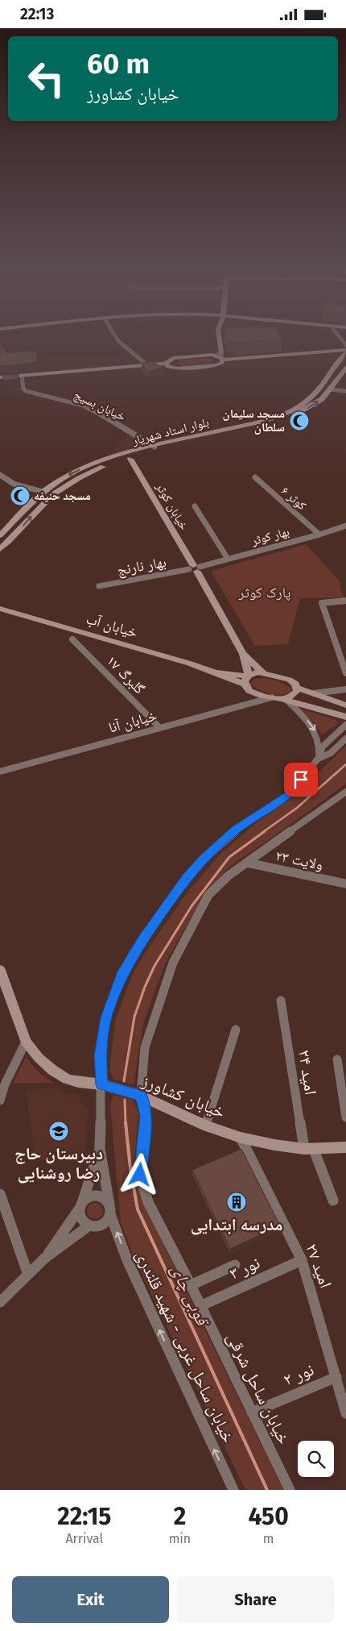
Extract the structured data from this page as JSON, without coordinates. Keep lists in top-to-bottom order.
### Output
{
  "streets": {
    "main road": [
      "بلوار استاد شهریار",
      "خیابان کوثر",
      "خیابان آب",
      "خیابان کشاورز"
    ],
    "street": [
      "خیابان بسیج",
      "کوثر ۶",
      "بهار کوثر",
      "بهار نارنج",
      "گلبرگ ۱۷",
      "خیابان آنا",
      "ولایت ۲۳",
      "امید ۲۴",
      "امید ۲۷",
      "نور ۳",
      "خیابان ساحل غربی - شهید قلندری",
      "نور ۲",
      "خیابان ساحل شرقی"
    ]
  },
  "crossings": [
    ["خیابان بسیج", "بلوار استاد شهریار"],
    ["بلوار استاد شهریار", "خیابان کوثر"],
    ["کوثر ۶", "بهار کوثر"],
    ["خیابان کوثر", "بهار کوثر"],
    ["خیابان کوثر", "بهار نارنج"],
    ["خیابان کوثر", "خیابان آب"],
    ["بهار کوثر", "بهار نارنج"],
    ["گلبرگ ۱۷", "خیابان آنا"],
    ["ولایت ۲۳", "خیابان ساحل شرقی"],
    ["امید ۲۴", "خیابان کشاورز"],
    ["خیابان کشاورز", "امید ۲۷"],
    ["خیابان کشاورز", "خیابان ساحل شرقی"],
    ["امید ۲۷", "نور ۳"],
    ["امید ۲۷", "نور ۲"],
    ["نور ۳", "خیابان ساحل شرقی"],
    ["نور ۲", "خیابان ساحل شرقی"]
  ],
  "one_way": ["خیابان ساحل غربی - شهید قلندری"],
  "water": ["قوبی چای"],
  "parks": ["پارک کوثر"],
  "places": {
    "mosque": ["مسجد سلیمان سلطان", "مسجد حنیفه"],
    "school or university": ["دبیرستان حاج رضا روشنایی"],
    "building": ["مدرسه ابتدایی"]
  },
  "page": {
    "status": "22:13",
    "turn": ["60 m", "خیابان کشاورز"],
    "eta": [
      "22:15",
      "Arrival",
      "2",
      "min",
      "450",
      "m"
    ],
    "buttons": ["Exit", "Share"]
  }
}
